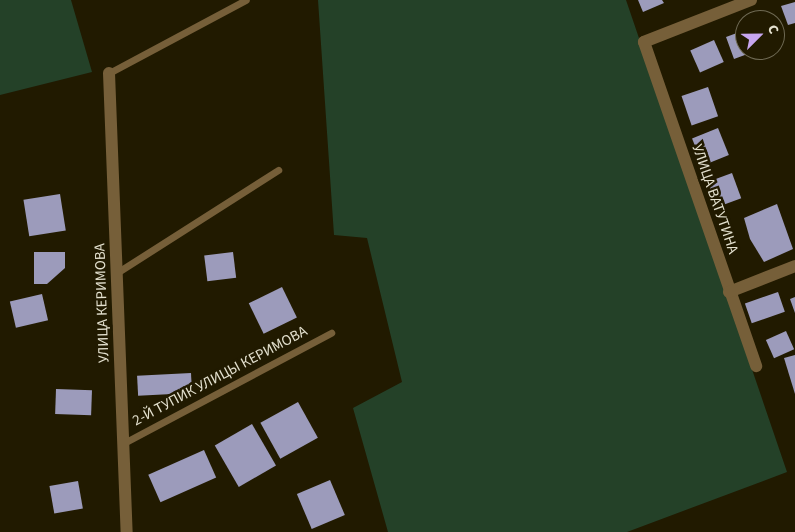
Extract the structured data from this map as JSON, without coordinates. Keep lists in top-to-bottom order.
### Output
{
  "streets": {
    "street": ["УЛИЦА ВАТУТИНА", "УЛИЦА КЕРИМОВА"],
    "lane": ["2-Й ТУПИК УЛИЦЫ КЕРИМОВА"]
  },
  "crossings": [
    ["УЛИЦА КЕРИМОВА", "2-Й ТУПИК УЛИЦЫ КЕРИМОВА"]
  ],
  "north": "top right"
}
